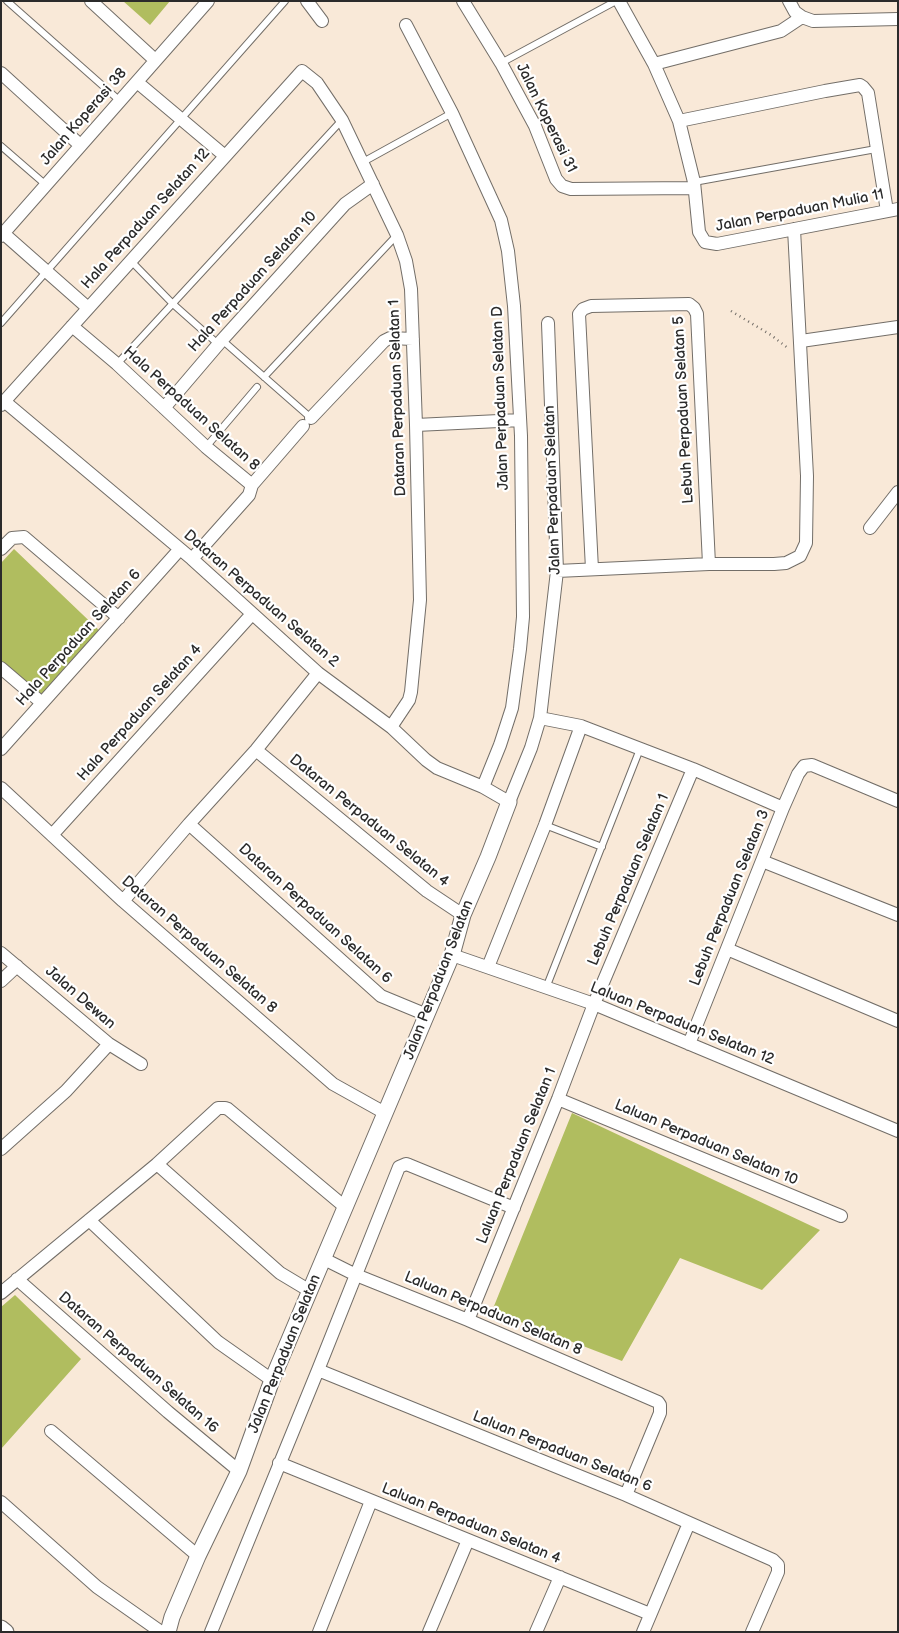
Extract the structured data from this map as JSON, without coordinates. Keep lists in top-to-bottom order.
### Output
{
  "streets": {
    "street": [
      "Jalan Koperasi 38",
      "Jalan Koperasi 31",
      "Jalan Perpaduan Mulia 11",
      "Hala Perpaduan Selatan 12",
      "Hala Perpaduan Selatan 10",
      "Dataran Perpaduan Selatan 1",
      "Jalan Perpaduan Selatan D",
      "Hala Perpaduan Selatan 8",
      "Lebuh Perpaduan Selatan 5",
      "Jalan Perpaduan Selatan",
      "Dataran Perpaduan Selatan 2",
      "Hala Perpaduan Selatan 6",
      "Hala Perpaduan Selatan 4",
      "Dataran Perpaduan Selatan 4",
      "Lebuh Perpaduan Selatan 1",
      "Lebuh Perpaduan Selatan 3",
      "Dataran Perpaduan Selatan 6",
      "Dataran Perpaduan Selatan 8",
      "Jalan Dewan",
      "Laluan Perpaduan Selatan 12",
      "Laluan Perpaduan Selatan 10",
      "Laluan Perpaduan Selatan 1",
      "Laluan Perpaduan Selatan 8",
      "Dataran Perpaduan Selatan 16",
      "Laluan Perpaduan Selatan 6",
      "Laluan Perpaduan Selatan 4"
    ]
  },
  "crossings": [
    ["Jalan Koperasi 31", "Jalan Perpaduan Mulia 11"],
    ["Hala Perpaduan Selatan 12", "Dataran Perpaduan Selatan 1"],
    ["Hala Perpaduan Selatan 12", "Hala Perpaduan Selatan 8"],
    ["Hala Perpaduan Selatan 12", "Dataran Perpaduan Selatan 2"],
    ["Hala Perpaduan Selatan 10", "Dataran Perpaduan Selatan 1"],
    ["Hala Perpaduan Selatan 10", "Hala Perpaduan Selatan 8"],
    ["Dataran Perpaduan Selatan 1", "Hala Perpaduan Selatan 8"],
    ["Dataran Perpaduan Selatan 1", "Dataran Perpaduan Selatan 2"],
    ["Jalan Perpaduan Selatan D", "Dataran Perpaduan Selatan 2"],
    ["Jalan Perpaduan Selatan", "Dataran Perpaduan Selatan 2"],
    ["Jalan Perpaduan Selatan", "Dataran Perpaduan Selatan 4"],
    ["Jalan Perpaduan Selatan", "Dataran Perpaduan Selatan 6"],
    ["Jalan Perpaduan Selatan", "Dataran Perpaduan Selatan 8"],
    ["Jalan Perpaduan Selatan", "Laluan Perpaduan Selatan 12"],
    ["Jalan Perpaduan Selatan", "Laluan Perpaduan Selatan 8"],
    ["Jalan Perpaduan Selatan", "Dataran Perpaduan Selatan 16"],
    ["Dataran Perpaduan Selatan 2", "Hala Perpaduan Selatan 6"],
    ["Dataran Perpaduan Selatan 2", "Hala Perpaduan Selatan 4"],
    ["Hala Perpaduan Selatan 4", "Dataran Perpaduan Selatan 8"],
    ["Lebuh Perpaduan Selatan 1", "Laluan Perpaduan Selatan 12"],
    ["Lebuh Perpaduan Selatan 1", "Laluan Perpaduan Selatan 1"],
    ["Lebuh Perpaduan Selatan 3", "Laluan Perpaduan Selatan 12"],
    ["Laluan Perpaduan Selatan 12", "Laluan Perpaduan Selatan 1"],
    ["Laluan Perpaduan Selatan 10", "Laluan Perpaduan Selatan 1"],
    ["Laluan Perpaduan Selatan 1", "Laluan Perpaduan Selatan 8"],
    ["Laluan Perpaduan Selatan 8", "Laluan Perpaduan Selatan 6"]
  ]
}
